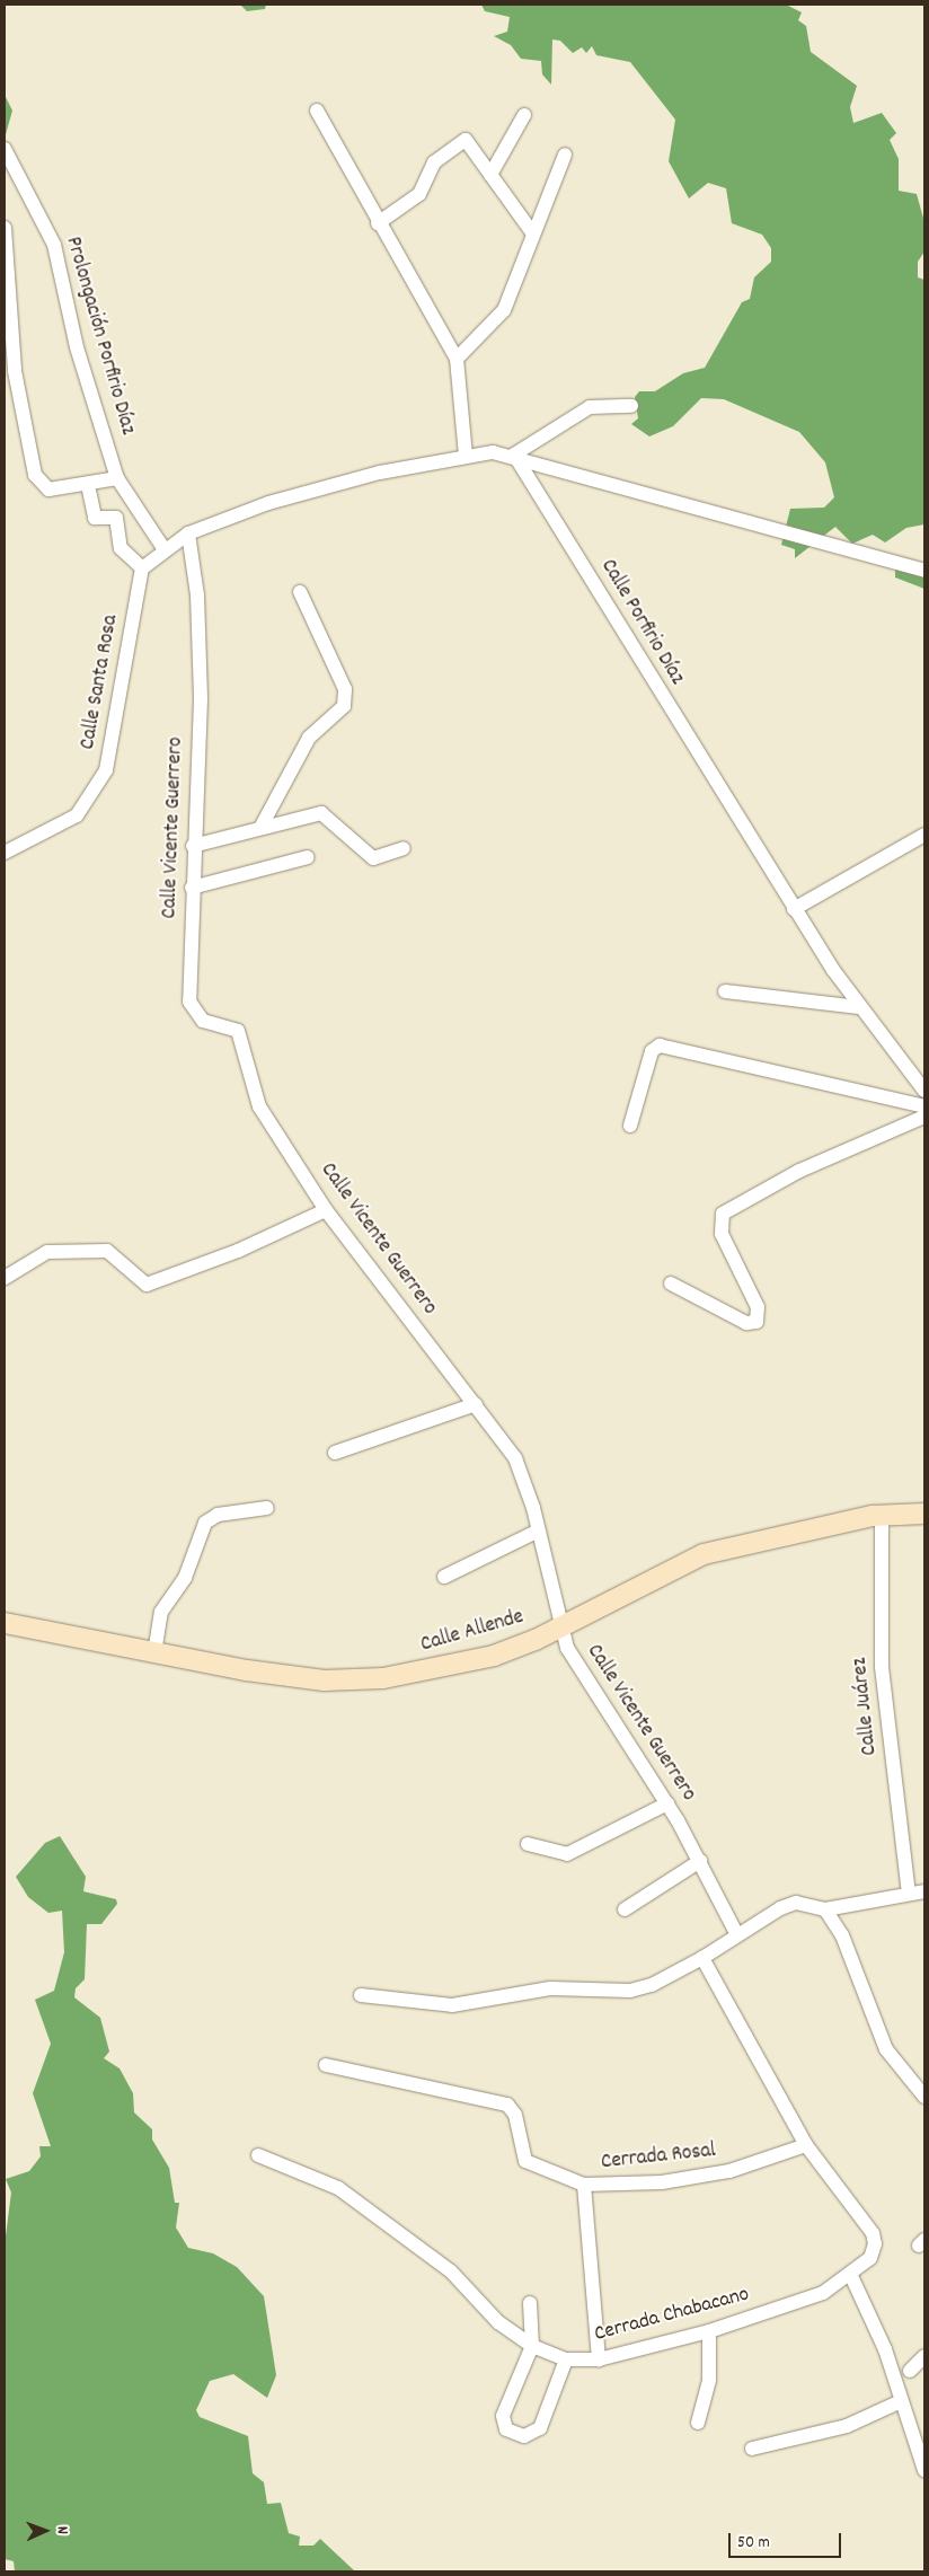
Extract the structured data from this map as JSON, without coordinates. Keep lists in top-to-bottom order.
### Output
{
  "streets": {
    "street": [
      "Prolongación Porfirio Díaz",
      "Calle Porfirio Díaz",
      "Calle Santa Rosa",
      "Calle Vicente Guerrero",
      "Calle Allende",
      "Calle Juárez",
      "Cerrada Rosal",
      "Cerrada Chabacano"
    ]
  },
  "crossings": [
    ["Calle Vicente Guerrero", "Calle Allende"],
    ["Calle Allende", "Calle Juárez"],
    ["Cerrada Rosal", "Cerrada Chabacano"]
  ],
  "scale_bar": "50 m",
  "north": "right"
}
